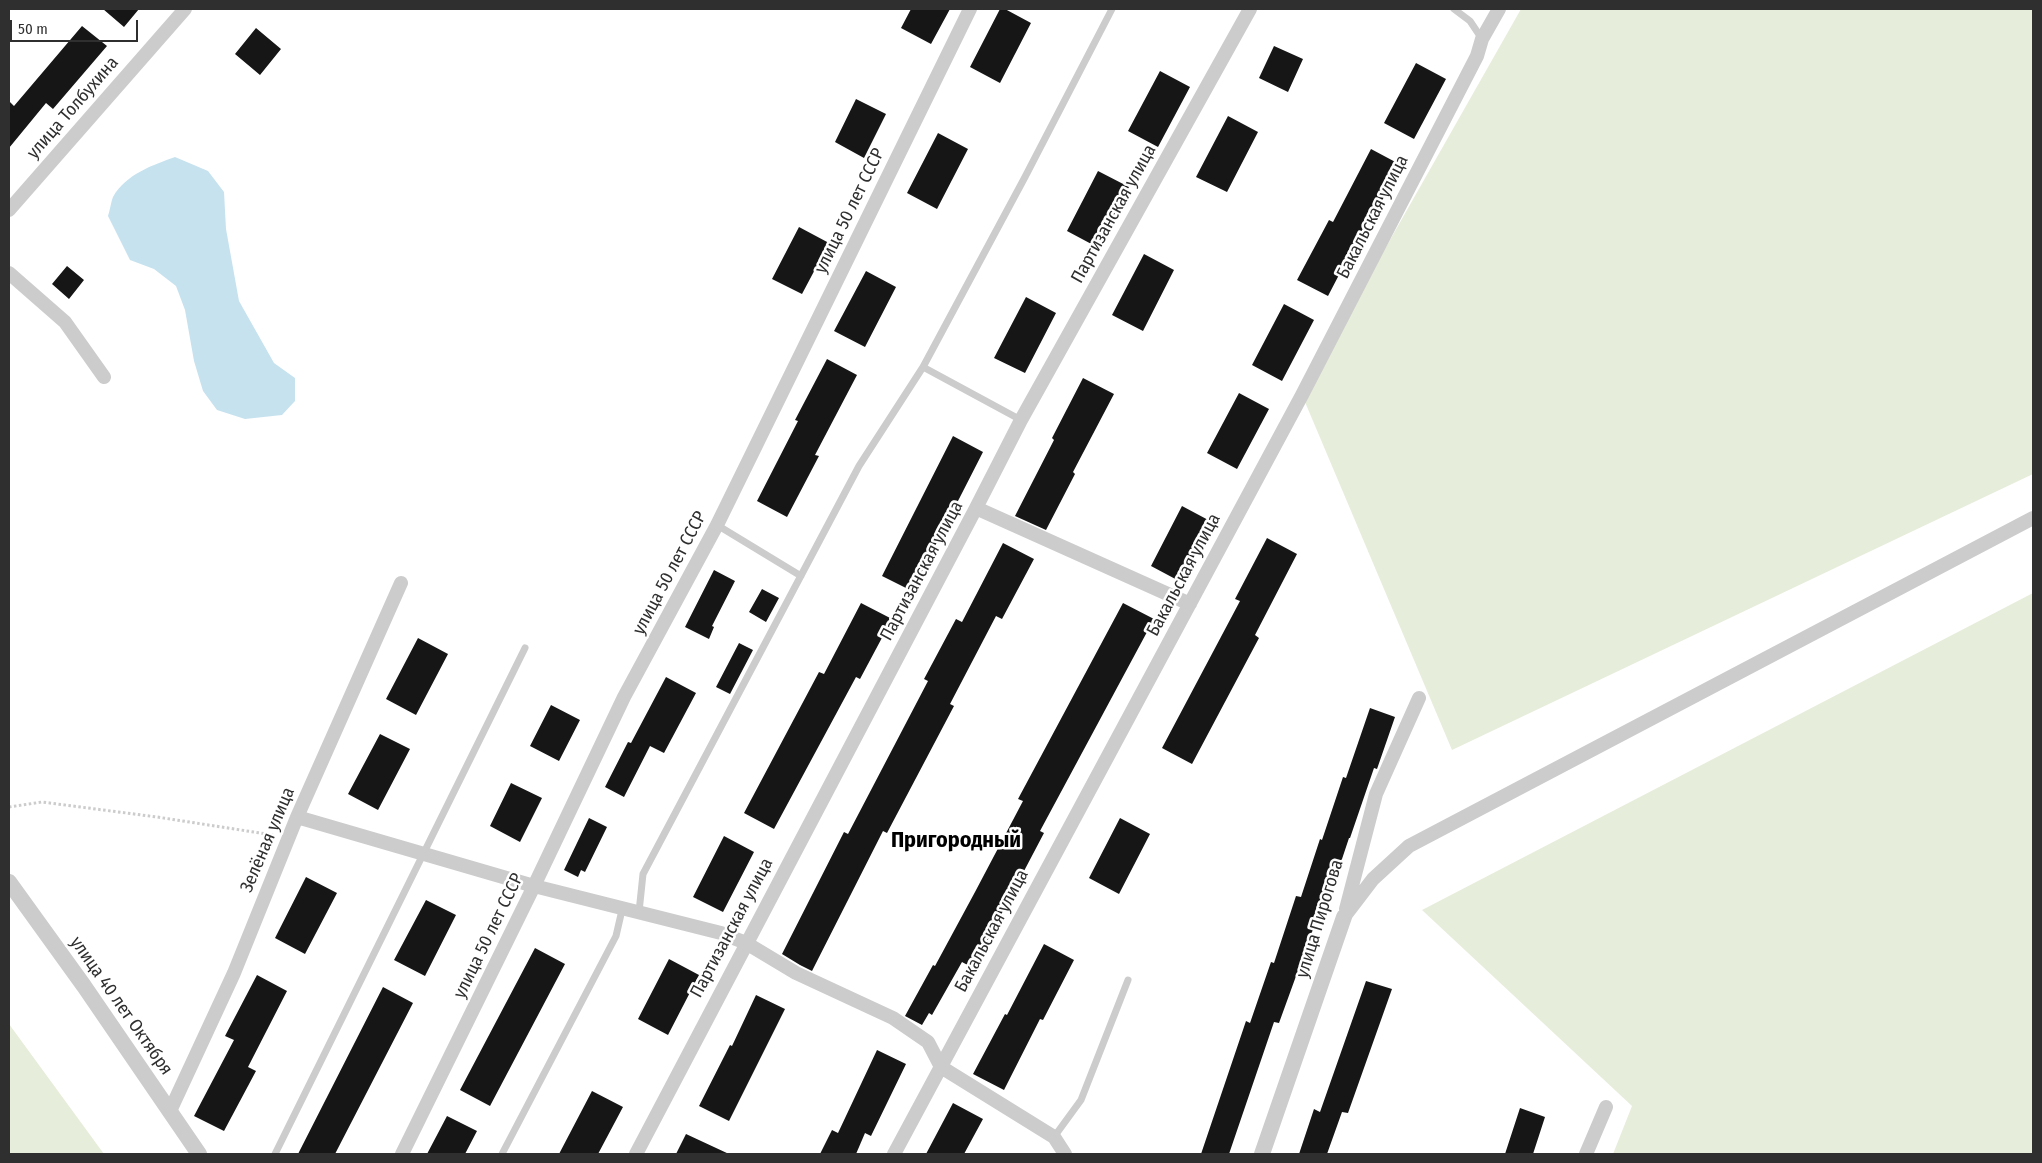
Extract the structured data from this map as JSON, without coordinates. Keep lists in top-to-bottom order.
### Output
{
  "streets": {
    "street": [
      "улица Толбухина",
      "улица 50 лет СССР",
      "Партизанская улица",
      "Бакальская улица",
      "Зелёная улица",
      "улица Пирогова",
      "улица 40 лет Октября"
    ]
  },
  "crossings": [
    ["Зелёная улица", "улица 40 лет Октября"]
  ],
  "districts": ["Пригородный"],
  "scale_bar": "50 m"
}
